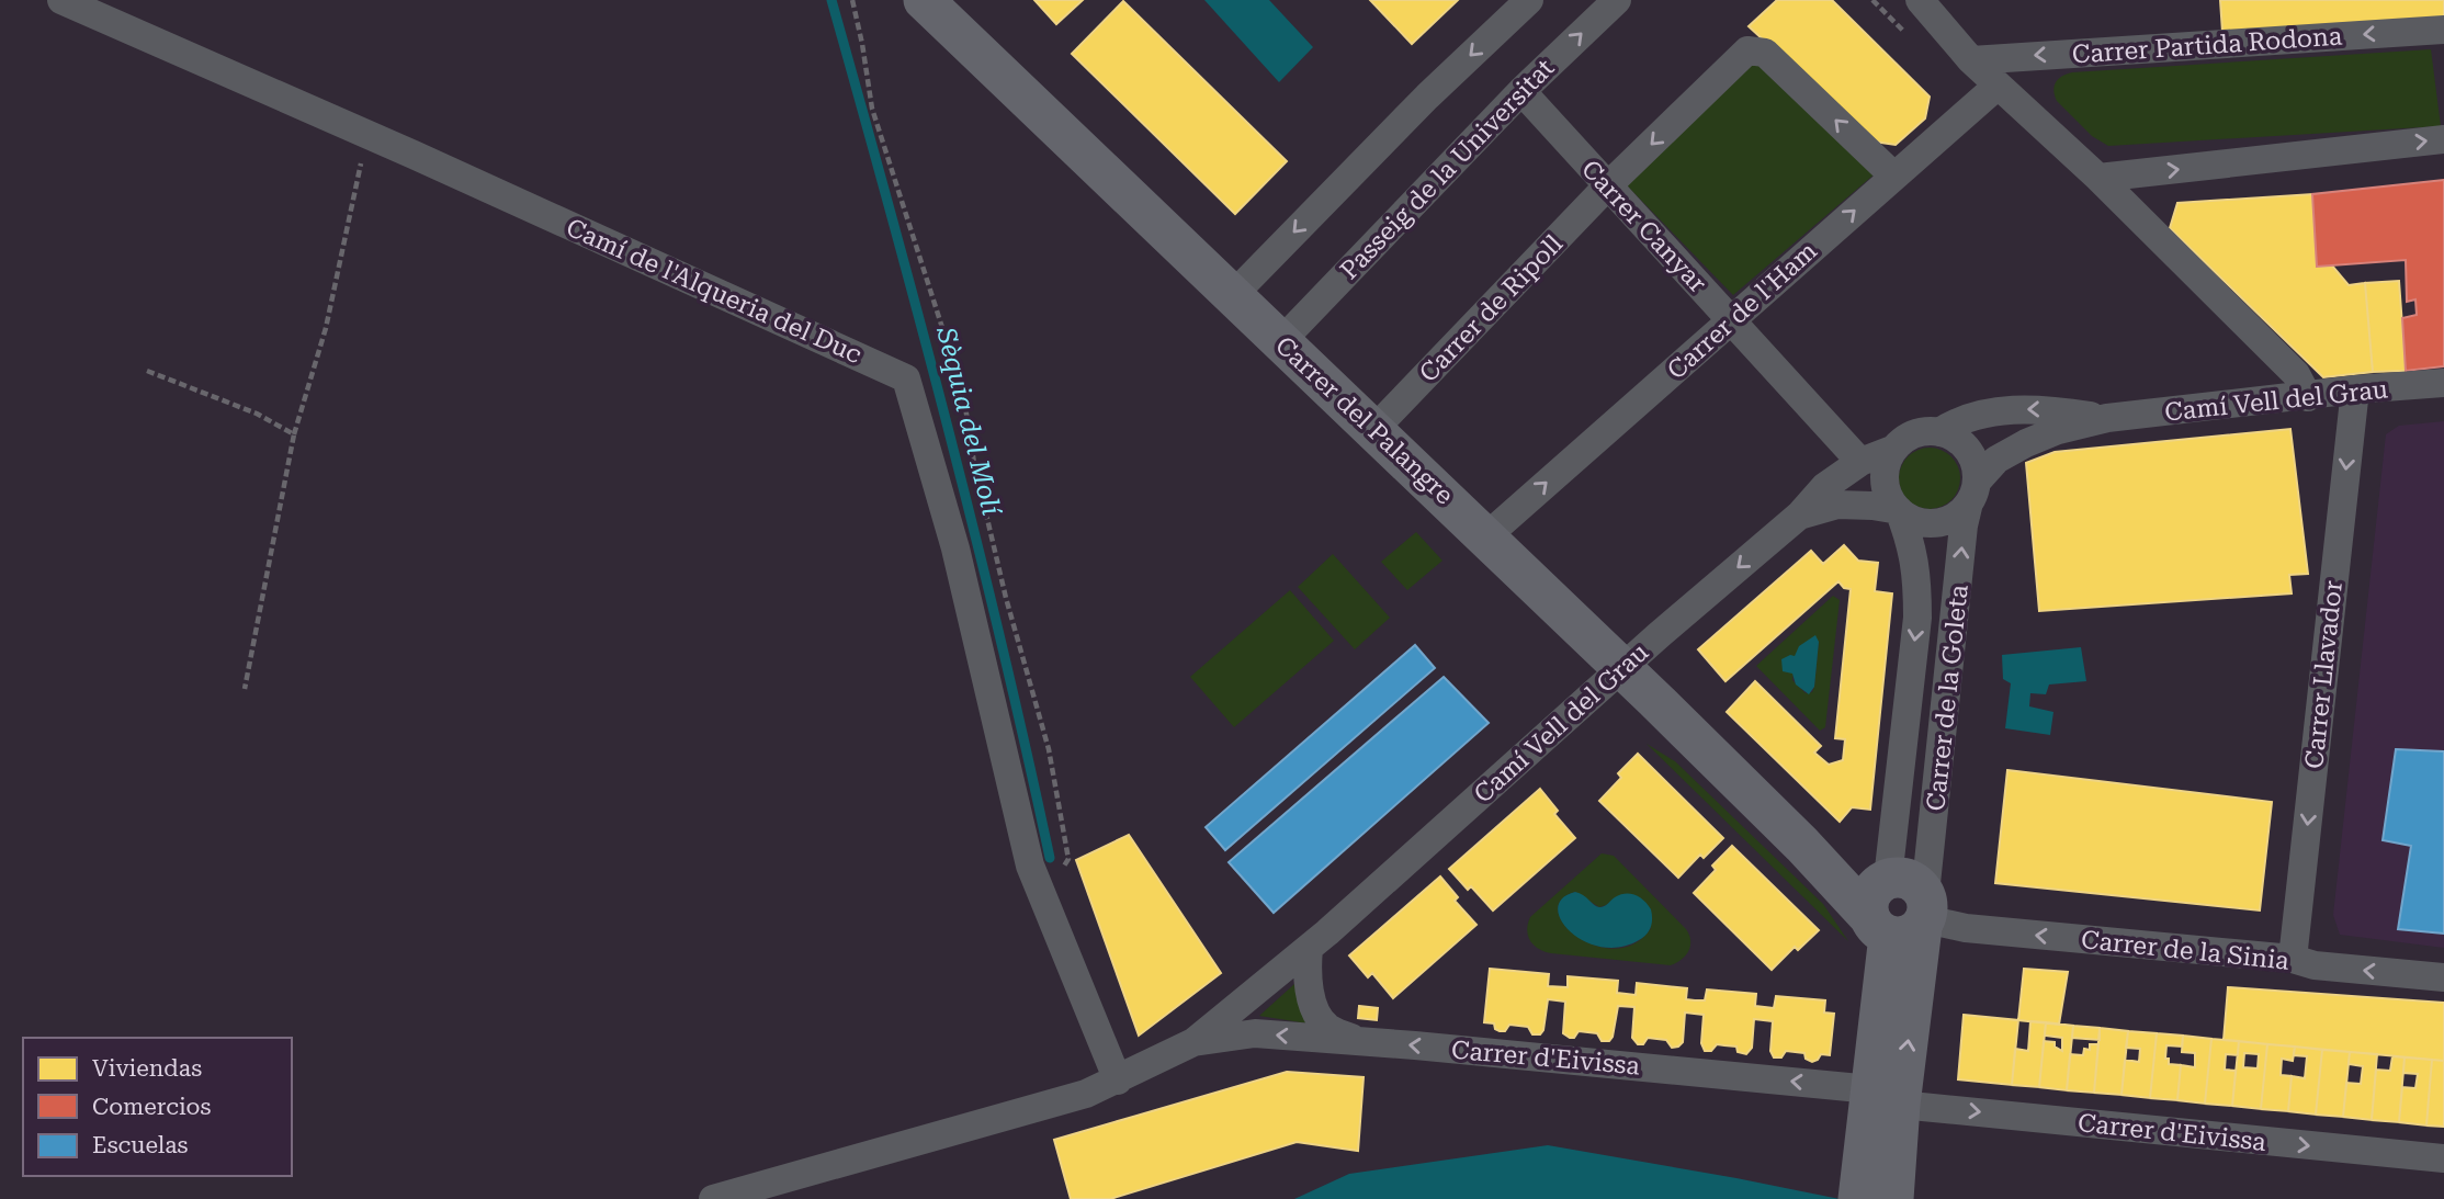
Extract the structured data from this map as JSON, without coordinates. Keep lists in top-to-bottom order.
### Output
{
  "streets": {
    "street": [
      "Carrer Partida Rodona",
      "Passeig de la Universitat",
      "Carrer Canyar",
      "Camí de l'Alqueria del Duc",
      "Carrer de Ripoll",
      "Carrer de l'Ham",
      "Camí Vell del Grau",
      "Carrer del Palangre",
      "Carrer Llavador",
      "Carrer de la Goleta",
      "Carrer de la Sinia",
      "Carrer d'Eivissa"
    ]
  },
  "crossings": [
    ["Passeig de la Universitat", "Carrer Canyar"],
    ["Passeig de la Universitat", "Carrer del Palangre"],
    ["Carrer Canyar", "Carrer de Ripoll"],
    ["Carrer Canyar", "Carrer de l'Ham"],
    ["Carrer Canyar", "Camí Vell del Grau"],
    ["Camí de l'Alqueria del Duc", "Carrer d'Eivissa"],
    ["Carrer de Ripoll", "Carrer de l'Ham"],
    ["Carrer de Ripoll", "Carrer del Palangre"],
    ["Carrer de l'Ham", "Carrer del Palangre"],
    ["Camí Vell del Grau", "Carrer del Palangre"],
    ["Camí Vell del Grau", "Carrer Llavador"],
    ["Camí Vell del Grau", "Carrer de la Goleta"],
    ["Camí Vell del Grau", "Carrer d'Eivissa"],
    ["Carrer del Palangre", "Carrer de la Goleta"],
    ["Carrer del Palangre", "Carrer de la Sinia"],
    ["Carrer Llavador", "Carrer de la Sinia"],
    ["Carrer de la Goleta", "Carrer de la Sinia"],
    ["Carrer de la Goleta", "Carrer d'Eivissa"]
  ],
  "one_way": ["Carrer de l'Ham", "Carrer Llavador", "Carrer de la Sinia"],
  "water": ["Sèquia del Molí"],
  "legend": ["Viviendas", "Comercios", "Escuelas"]
}
